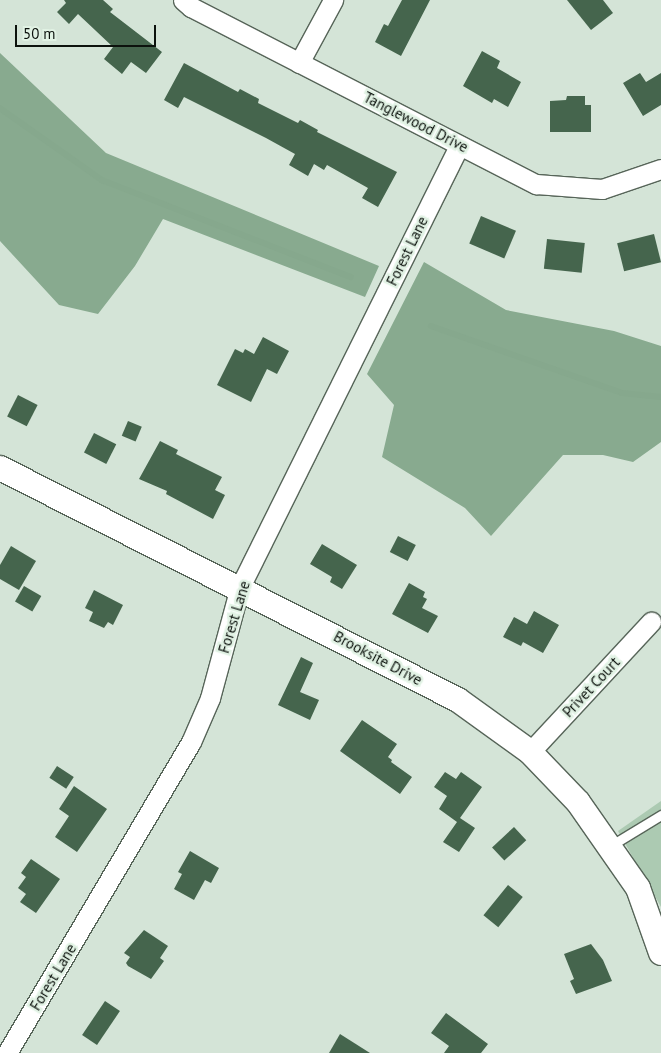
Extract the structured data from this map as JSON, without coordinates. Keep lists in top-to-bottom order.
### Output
{
  "streets": {
    "street": [
      "Tanglewood Drive",
      "Forest Lane",
      "Brooksite Drive",
      "Privet Court"
    ]
  },
  "crossings": [
    ["Tanglewood Drive", "Forest Lane"],
    ["Forest Lane", "Brooksite Drive"],
    ["Brooksite Drive", "Privet Court"]
  ],
  "scale_bar": "50 m"
}
